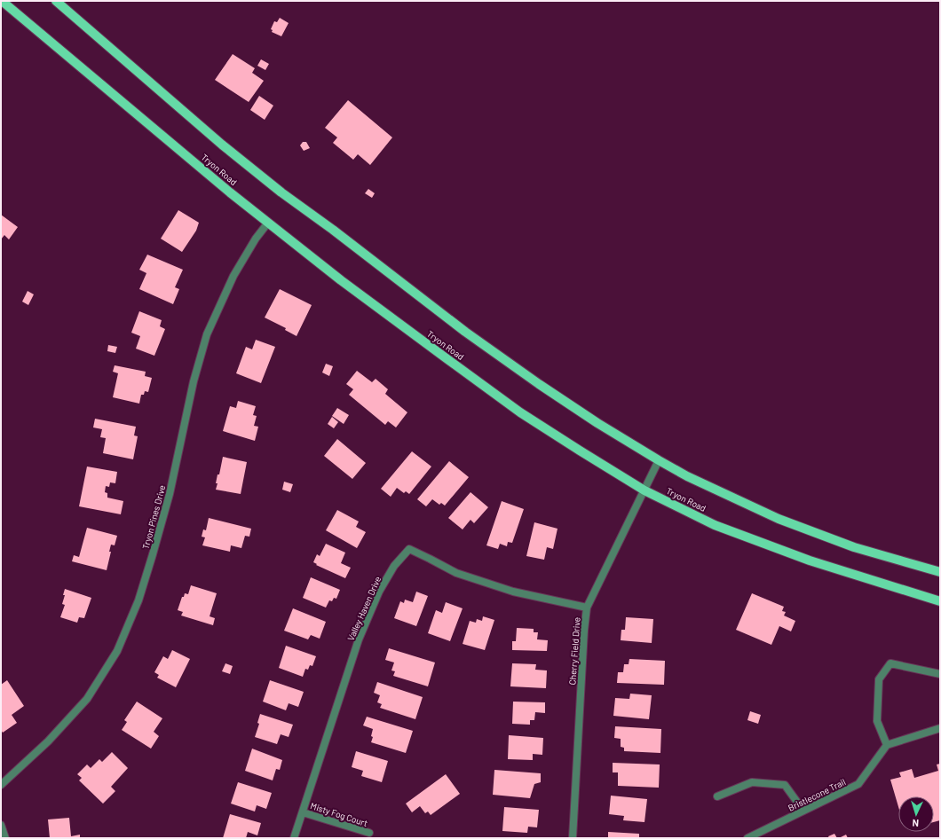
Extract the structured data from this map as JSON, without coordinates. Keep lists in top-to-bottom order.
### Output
{
  "streets": {
    "main road": ["Tryon Road"],
    "street": [
      "Tryon Pines Drive",
      "Valley Haven Drive",
      "Cherry Field Drive",
      "Bristlecone Trail",
      "Misty Fog Court"
    ]
  },
  "crossings": [
    ["Tryon Road", "Tryon Pines Drive"],
    ["Tryon Road", "Cherry Field Drive"],
    ["Valley Haven Drive", "Cherry Field Drive"],
    ["Valley Haven Drive", "Misty Fog Court"]
  ],
  "north": "bottom"
}
